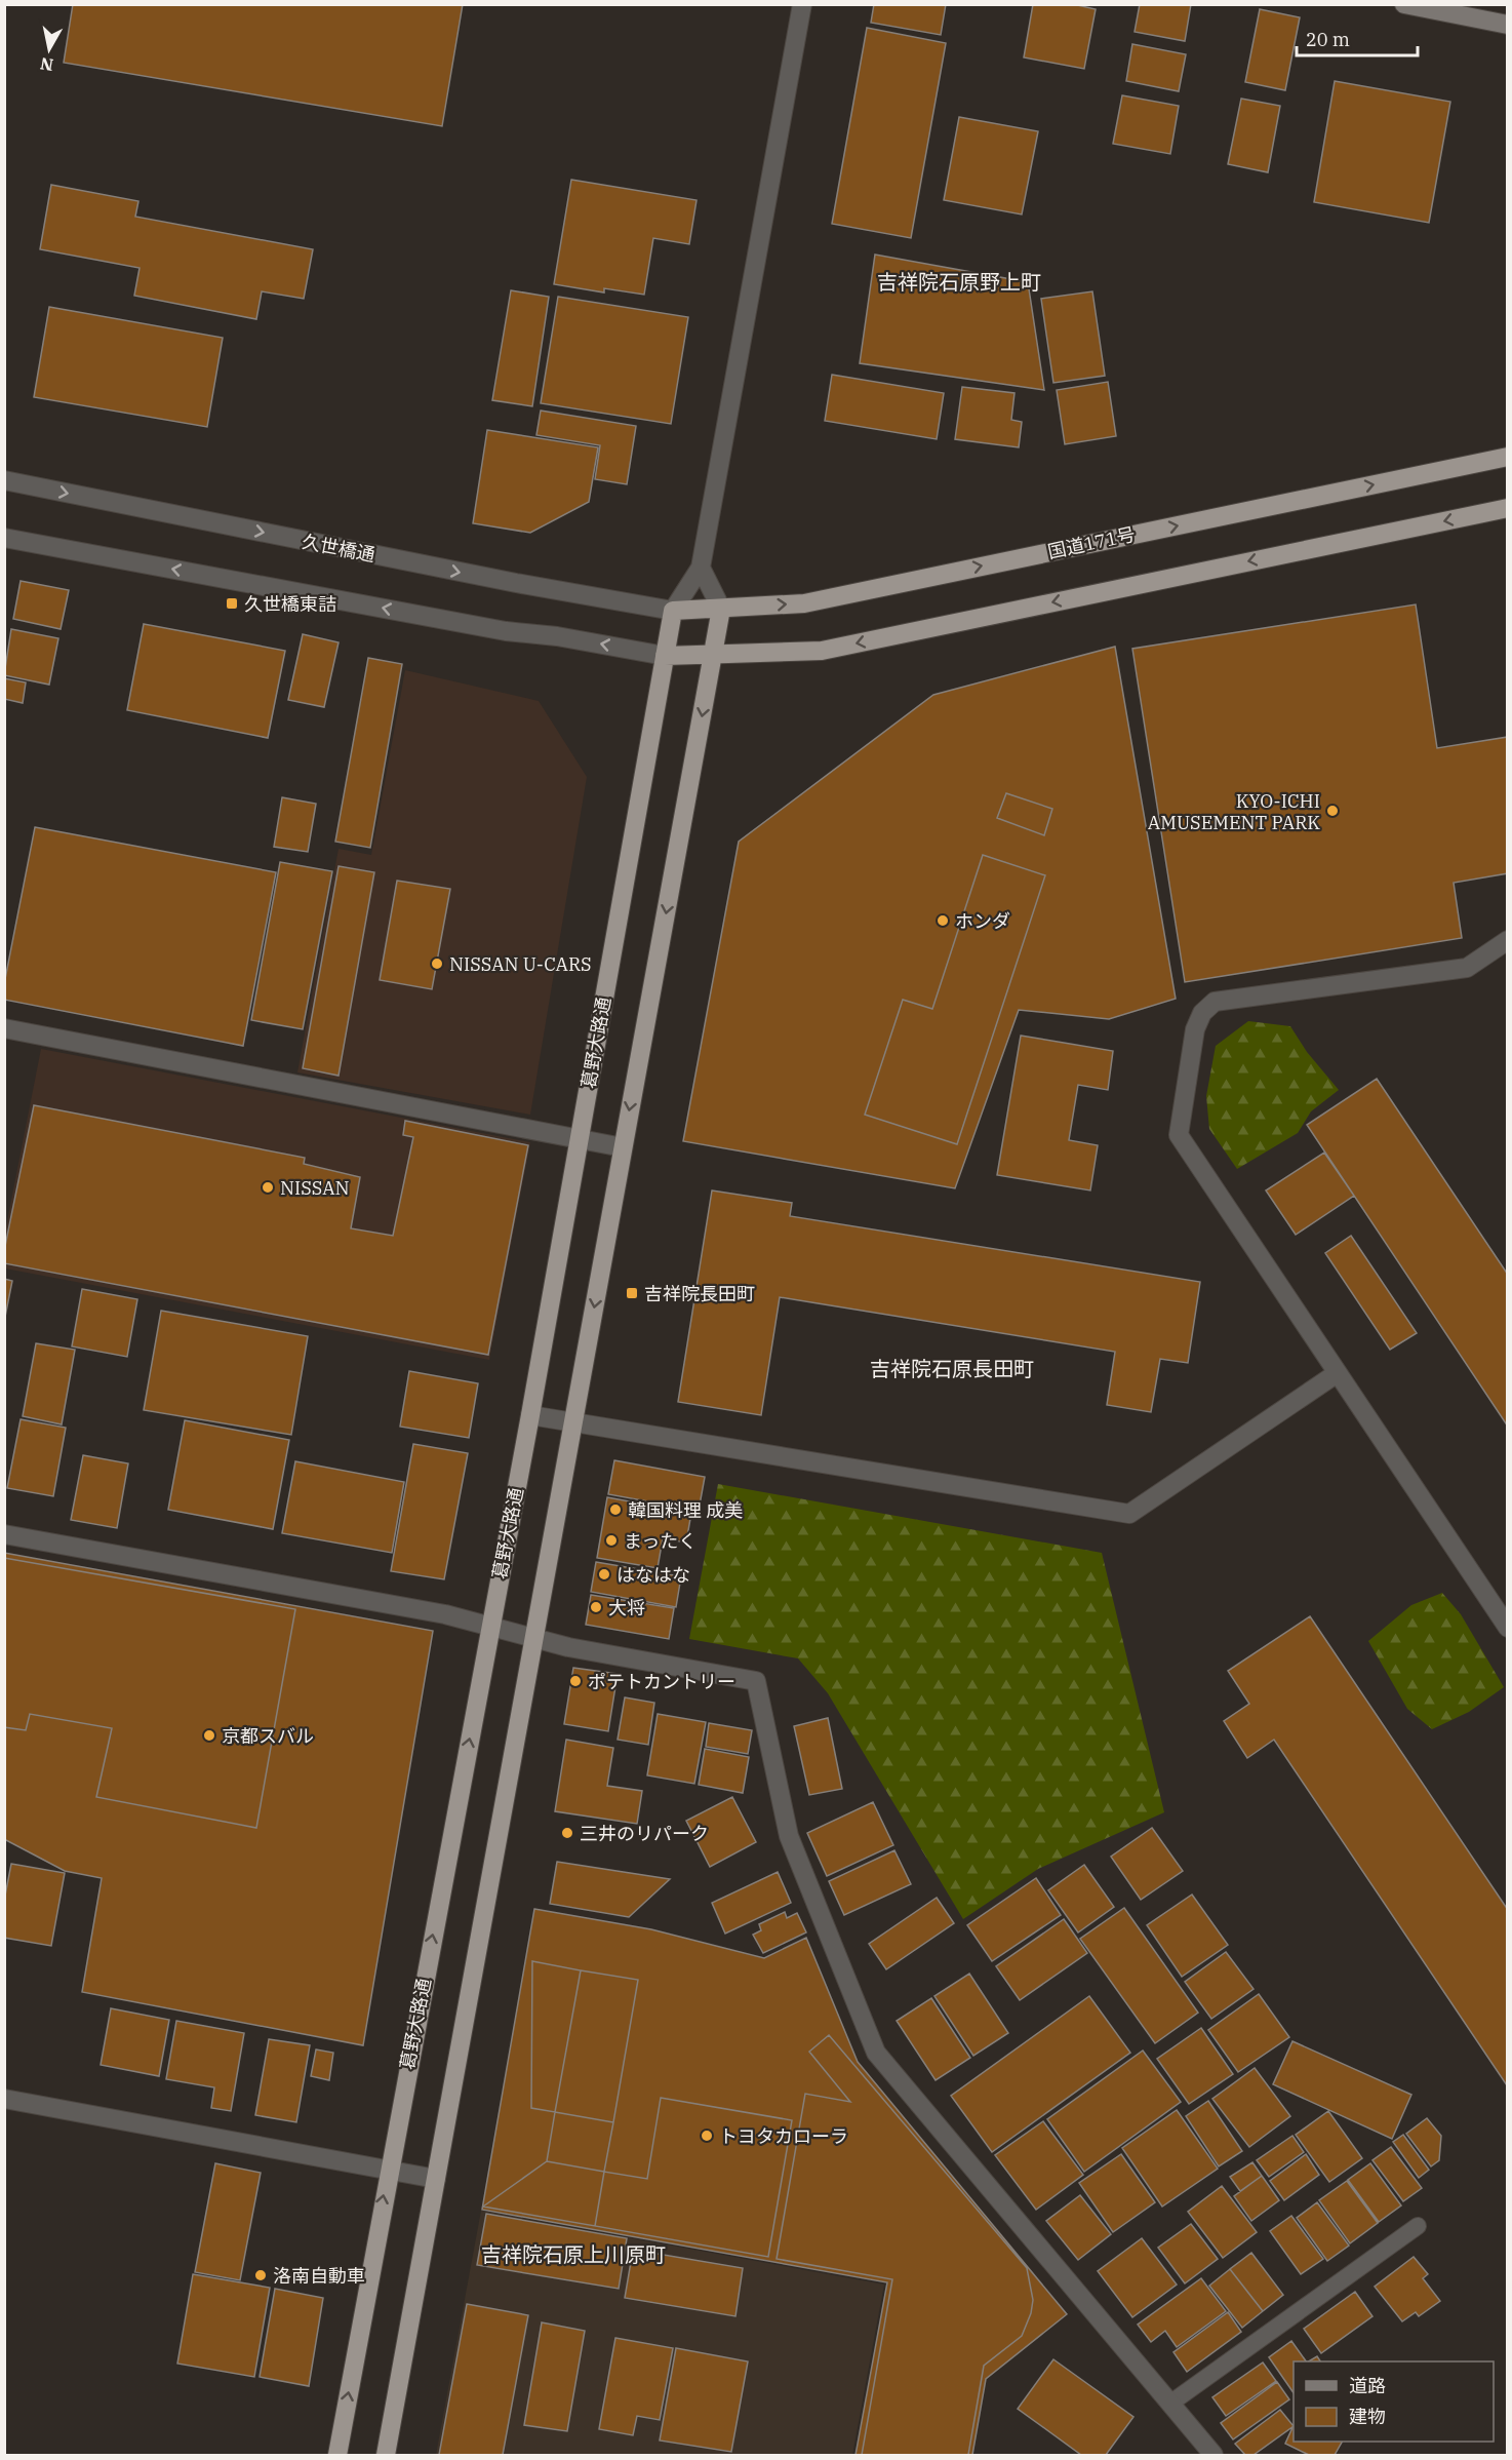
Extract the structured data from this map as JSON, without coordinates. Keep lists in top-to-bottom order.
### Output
{
  "streets": {
    "highway": ["国道171号", "葛野大路通"],
    "street": ["久世橋通"]
  },
  "crossings": [
    ["国道171号", "久世橋通"],
    ["国道171号", "葛野大路通"],
    ["久世橋通", "葛野大路通"]
  ],
  "districts": ["吉祥院石原野上町", "吉祥院石原長田町", "吉祥院石原上川原町"],
  "places": {
    "transit": ["久世橋東詰", "吉祥院長田町"],
    "other": [
      "KYO-ICHI AMUSEMENT PARK",
      "ホンダ",
      "NISSAN U-CARS",
      "NISSAN",
      "韓国料理 成美",
      "まったく",
      "はなはな",
      "大将",
      "ポテトカントリー",
      "京都スバル",
      "三井のリパーク",
      "トヨタカローラ",
      "洛南自動車"
    ]
  },
  "legend": ["道路", "建物"],
  "scale_bar": "20 m",
  "north": "bottom"
}
